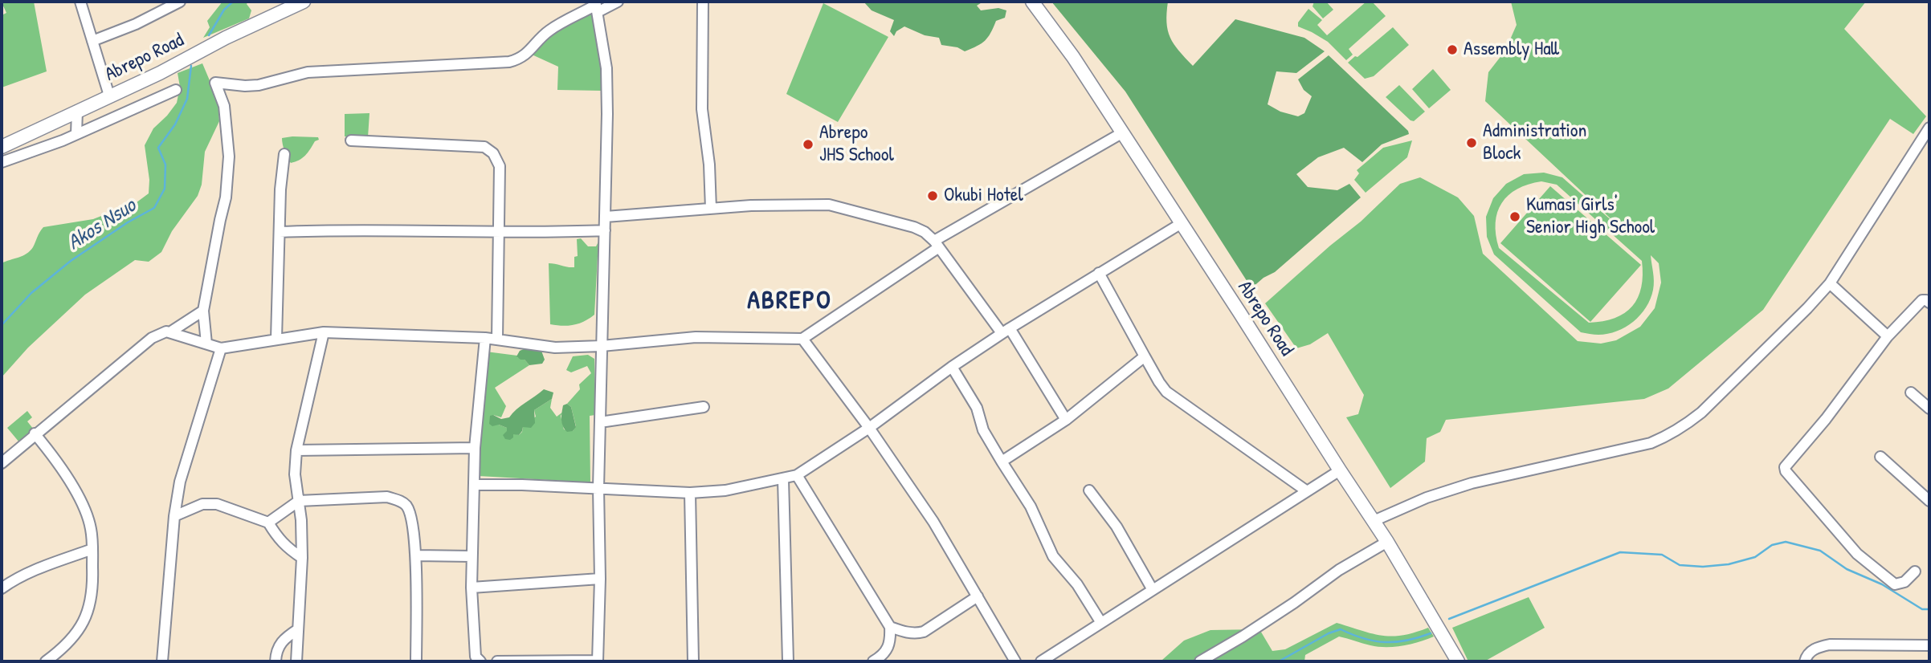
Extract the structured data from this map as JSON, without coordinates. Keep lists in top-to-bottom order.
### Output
{
  "streets": {
    "main road": ["Abrepo Road"]
  },
  "districts": ["ABREPO"],
  "water": ["Akos Nsuo"],
  "places": [
    "Assembly Hall",
    "Administration Block",
    "Abrepo JHS School",
    "Okubi Hotel",
    "Kumasi Girls' Senior High School"
  ]
}
